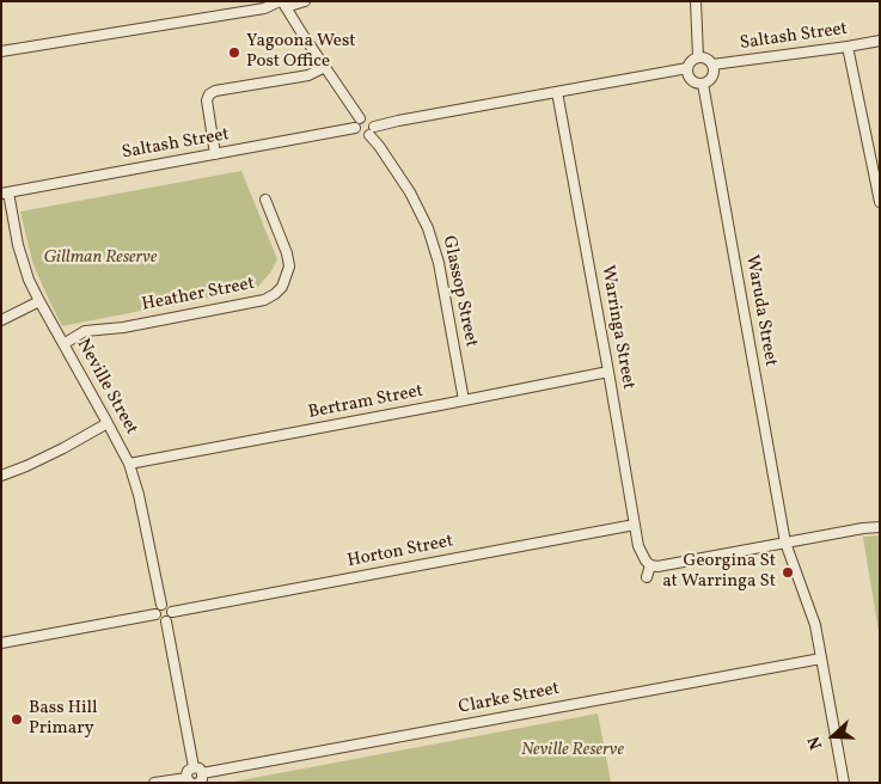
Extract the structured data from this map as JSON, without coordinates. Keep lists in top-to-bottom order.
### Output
{
  "streets": {
    "street": [
      "Saltash Street",
      "Glassop Street",
      "Heather Street",
      "Waruda Street",
      "Warringa Street",
      "Neville Street",
      "Bertram Street",
      "Horton Street",
      "Clarke Street"
    ]
  },
  "crossings": [
    ["Saltash Street", "Glassop Street"],
    ["Saltash Street", "Waruda Street"],
    ["Saltash Street", "Neville Street"],
    ["Glassop Street", "Bertram Street"],
    ["Heather Street", "Neville Street"],
    ["Waruda Street", "Clarke Street"],
    ["Warringa Street", "Bertram Street"],
    ["Warringa Street", "Horton Street"],
    ["Neville Street", "Bertram Street"],
    ["Neville Street", "Horton Street"]
  ],
  "parks": ["Gillman Reserve", "Neville Reserve"],
  "places": ["Yagoona West Post Office", "Georgina St at Warringa St", "Bass Hill Primary"],
  "north": "left"
}
